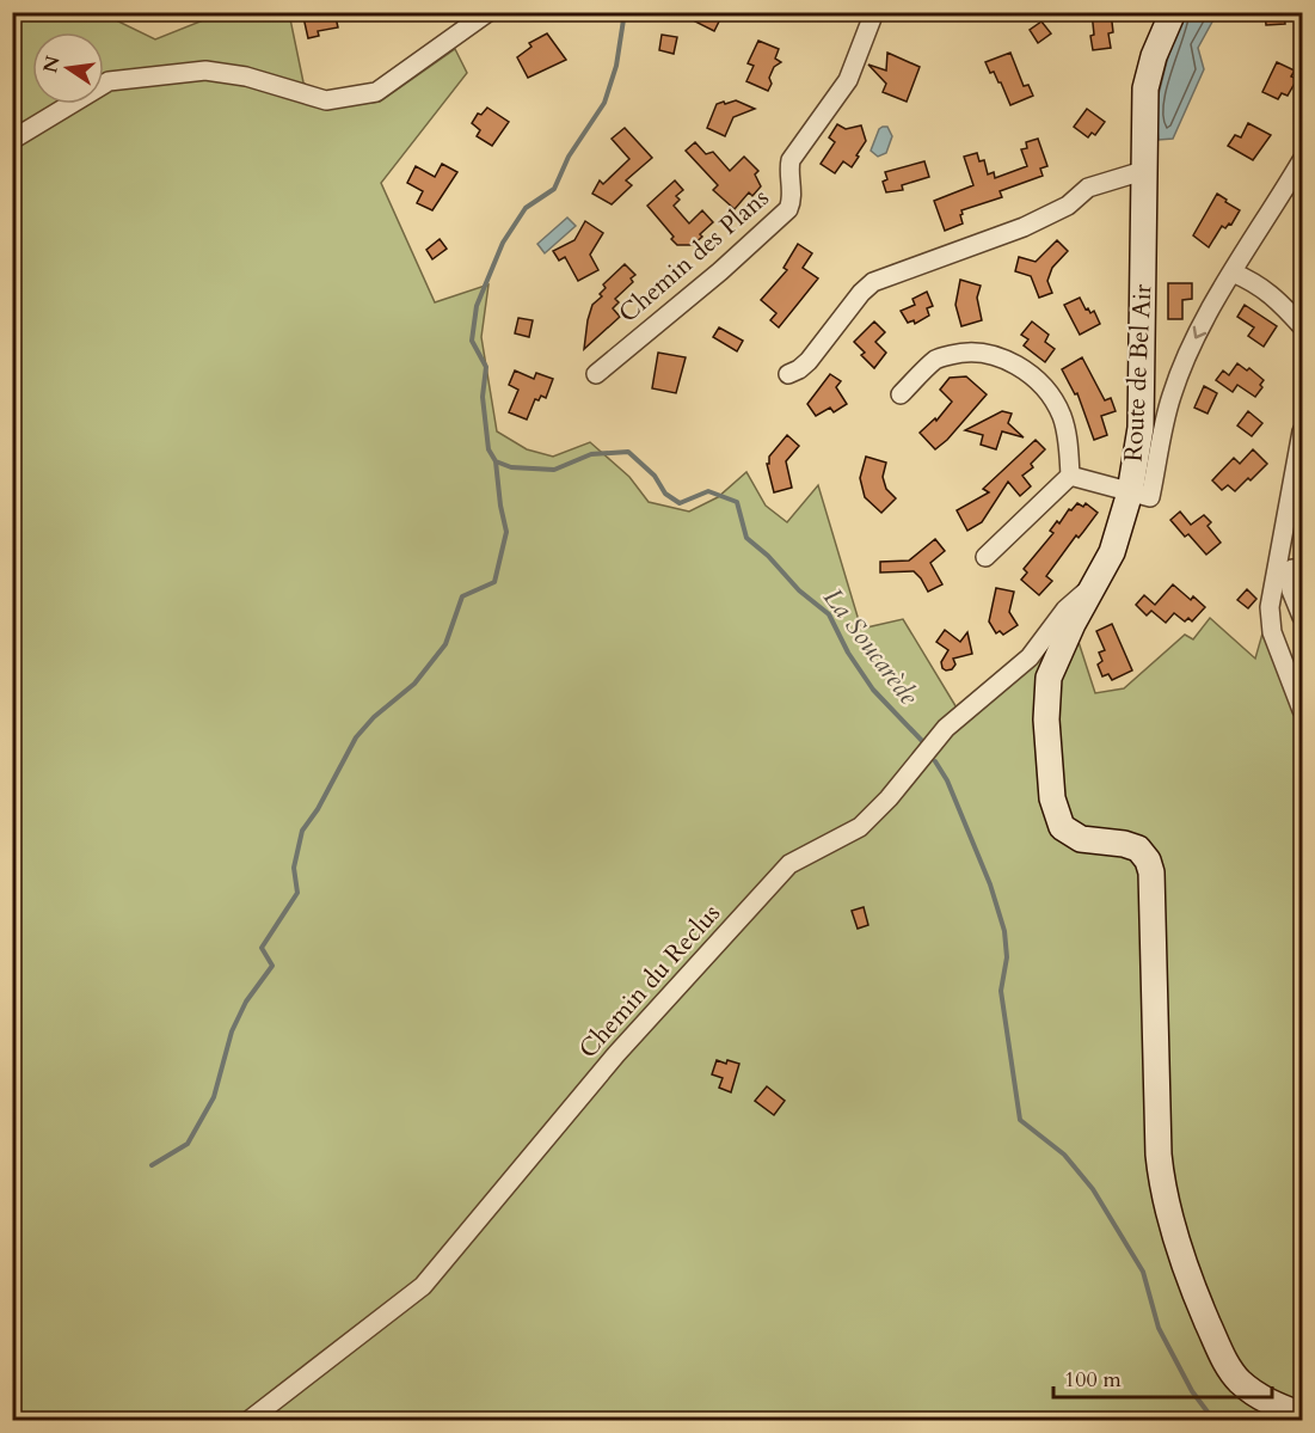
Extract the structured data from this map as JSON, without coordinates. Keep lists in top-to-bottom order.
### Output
{
  "streets": {
    "street": ["Chemin des Plans", "Route de Bel Air", "Chemin du Reclus"]
  },
  "crossings": [
    ["Route de Bel Air", "Chemin du Reclus"]
  ],
  "water": ["La Soucarède"],
  "scale_bar": "100 m",
  "north": "left"
}
